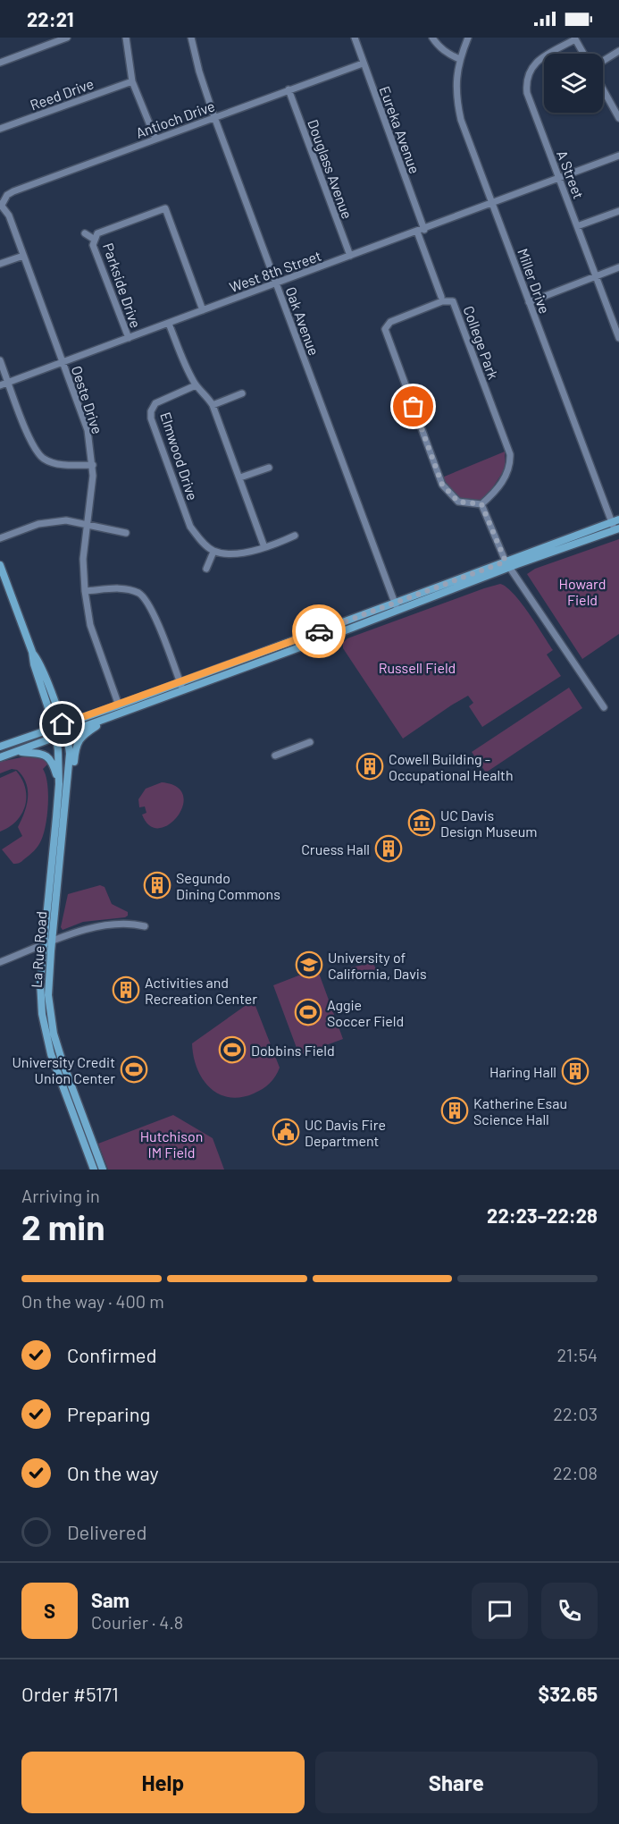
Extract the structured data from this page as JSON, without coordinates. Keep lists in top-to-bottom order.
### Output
{
  "streets": {
    "main road": ["La Rue Road"],
    "street": [
      "Reed Drive",
      "Antioch Drive",
      "Eureka Avenue",
      "Douglass Avenue",
      "A Street",
      "West 8th Street",
      "Miller Drive",
      "Parkside Drive",
      "Oak Avenue",
      "College Park",
      "Oeste Drive",
      "Elmwood Drive"
    ]
  },
  "crossings": [
    ["Antioch Drive", "Eureka Avenue"],
    ["Antioch Drive", "Douglass Avenue"],
    ["Antioch Drive", "Oak Avenue"],
    ["Antioch Drive", "Oeste Drive"],
    ["Eureka Avenue", "West 8th Street"],
    ["Douglass Avenue", "West 8th Street"],
    ["A Street", "West 8th Street"],
    ["West 8th Street", "Miller Drive"],
    ["West 8th Street", "Parkside Drive"],
    ["West 8th Street", "Oak Avenue"],
    ["West 8th Street", "Oeste Drive"]
  ],
  "parks": ["Howard Field", "Russell Field", "Hutchison IM Field"],
  "places": {
    "building": [
      "Cowell Building - Occupational Health",
      "Cruess Hall",
      "Segundo Dining Commons",
      "Activities and Recreation Center",
      "Haring Hall",
      "Katherine Esau Science Hall"
    ],
    "museum": ["UC Davis Design Museum"],
    "school or university": ["University of California, Davis"],
    "sports": ["Aggie Soccer Field", "Dobbins Field", "University Credit Union Center"],
    "public building": ["UC Davis Fire Department"]
  },
  "page": {
    "status": "22:21",
    "heading": ["2 min", "Arriving in", "22:23–22:28"],
    "panel": [
      "Sam",
      "Courier · 4.8",
      "Order #5171",
      "$32.65"
    ],
    "bar": "On the way · 400 m",
    "list": [
      ["Confirmed", "21:54"],
      ["Preparing", "22:03"],
      ["On the way", "22:08"],
      "Delivered"
    ],
    "round": "S",
    "buttons": ["Help", "Share"]
  }
}
